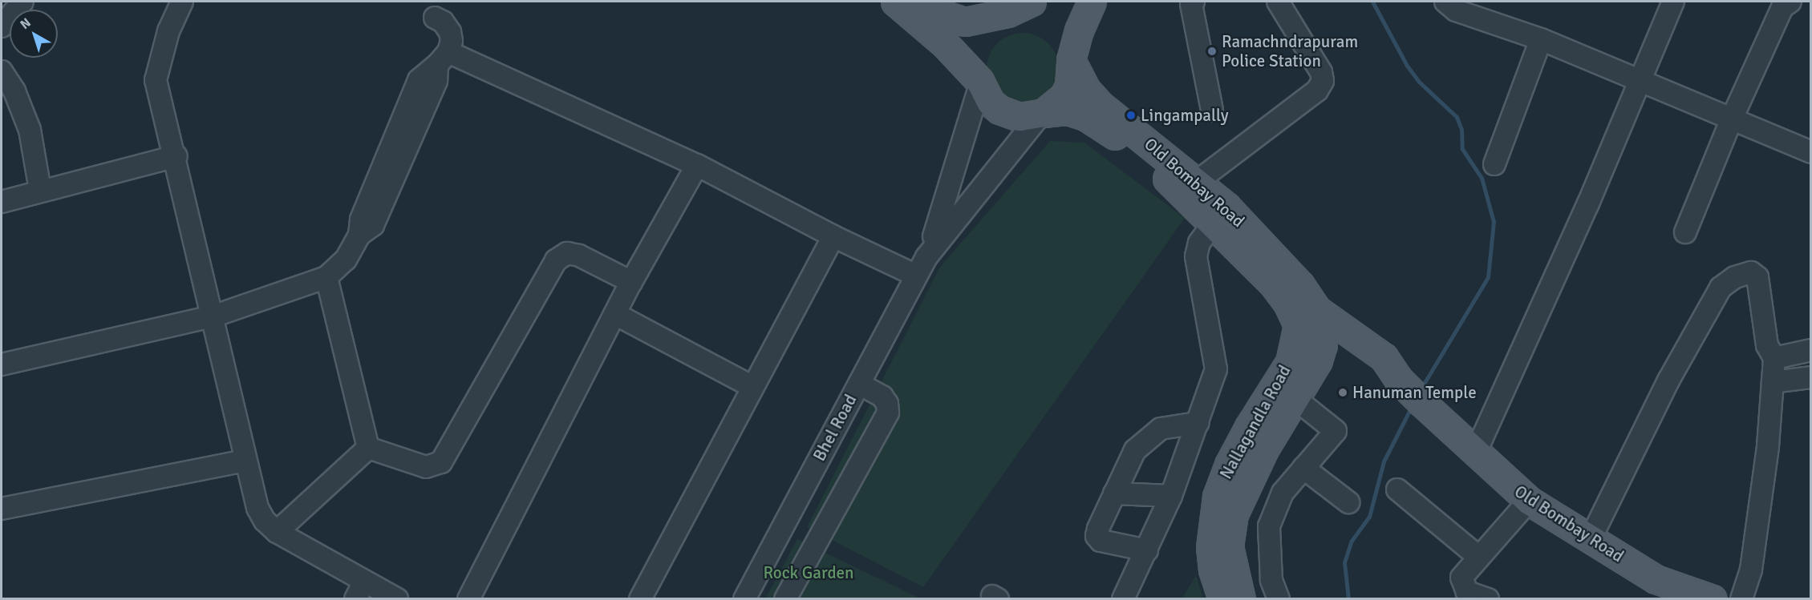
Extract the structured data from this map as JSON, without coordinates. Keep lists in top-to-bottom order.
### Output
{
  "streets": {
    "main road": ["Old Bombay Road", "Nallagandla Road"],
    "street": ["Bhel Road"]
  },
  "crossings": [
    ["Old Bombay Road", "Nallagandla Road"]
  ],
  "parks": ["Rock Garden"],
  "places": ["Ramachndrapuram Police Station", "Lingampally", "Hanuman Temple"],
  "north": "top left"
}
